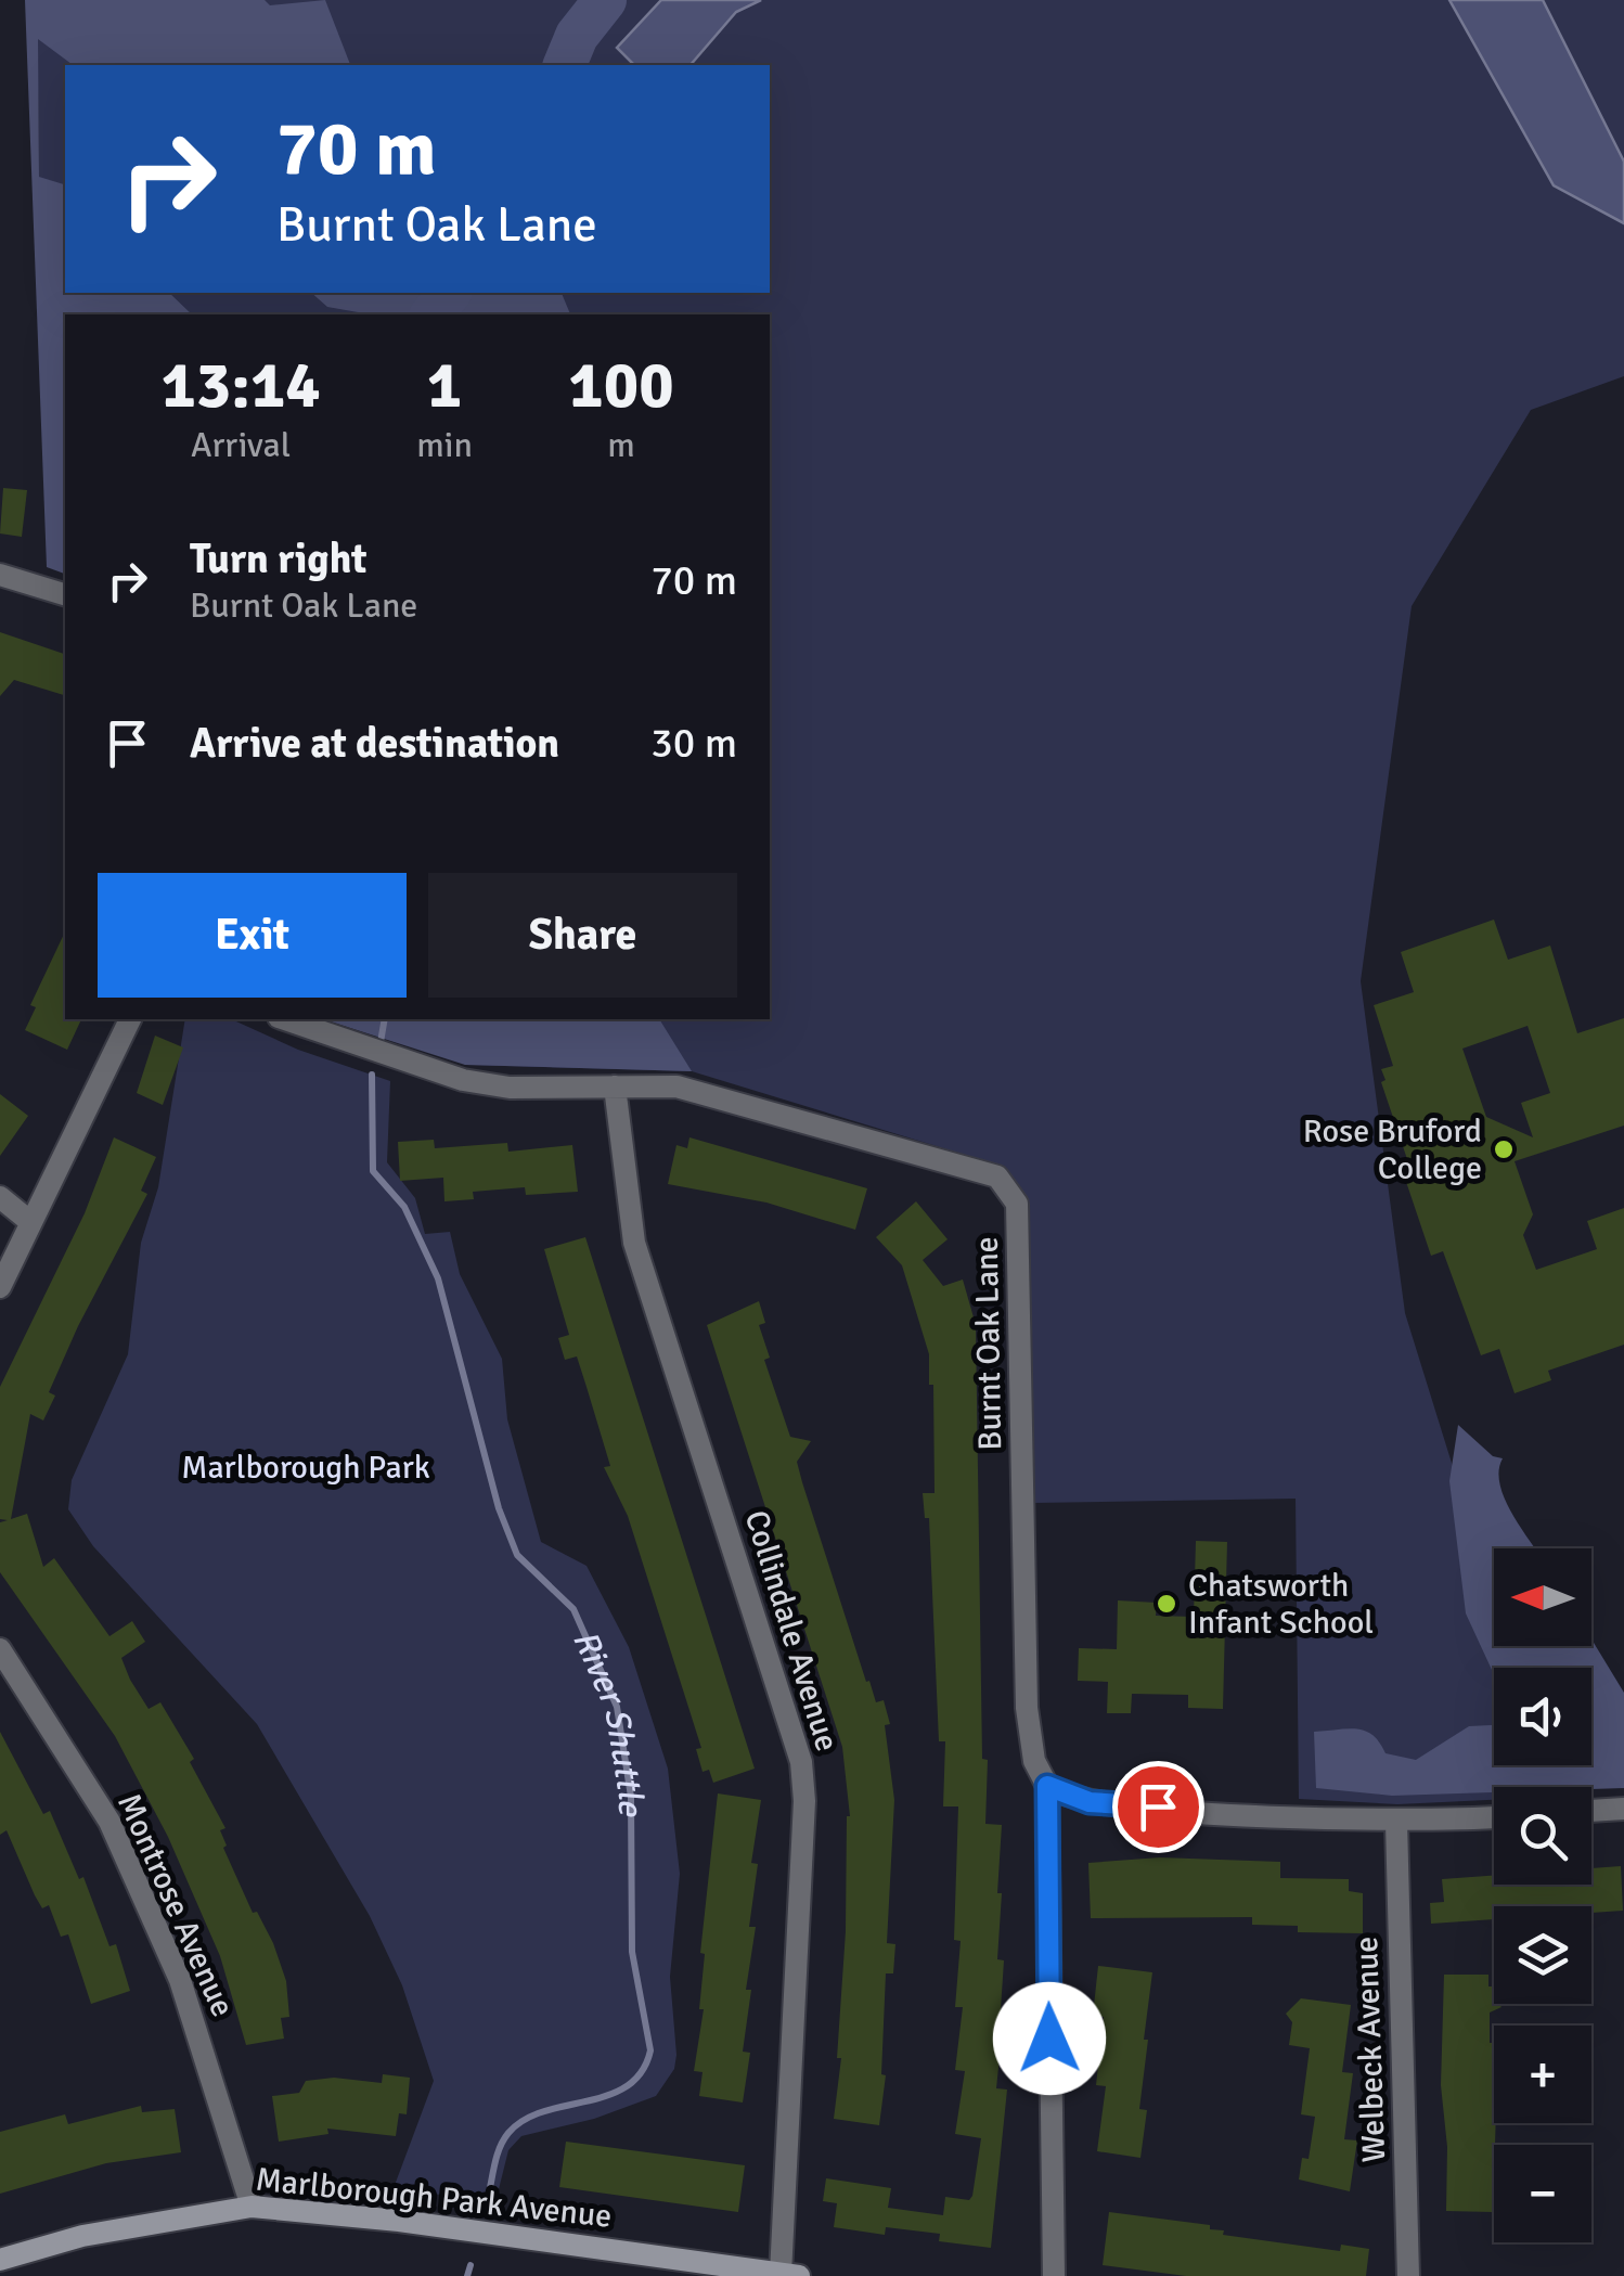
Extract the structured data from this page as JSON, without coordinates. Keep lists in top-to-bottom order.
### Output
{
  "streets": {
    "street": [
      "Burnt Oak Lane",
      "Collindale Avenue",
      "Montrose Avenue",
      "Welbeck Avenue",
      "Marlborough Park Avenue"
    ]
  },
  "crossings": [
    ["Burnt Oak Lane", "Collindale Avenue"],
    ["Collindale Avenue", "Marlborough Park Avenue"],
    ["Montrose Avenue", "Marlborough Park Avenue"]
  ],
  "water": ["River Shuttle"],
  "parks": ["Marlborough Park"],
  "places": ["Rose Bruford College", "Chatsworth Infant School"],
  "north": "left",
  "page": {
    "turn": ["70 m", "Burnt Oak Lane"],
    "eta": [
      "13:14",
      "Arrival",
      "1",
      "min",
      "100",
      "m"
    ],
    "list": [
      {
        "name": "Turn right",
        "note": "Burnt Oak Lane",
        "value": "70 m"
      },
      {
        "name": "Arrive at destination",
        "value": "30 m"
      }
    ],
    "buttons": ["Exit", "Share"],
    "map_buttons": ["+", "−"]
  }
}
